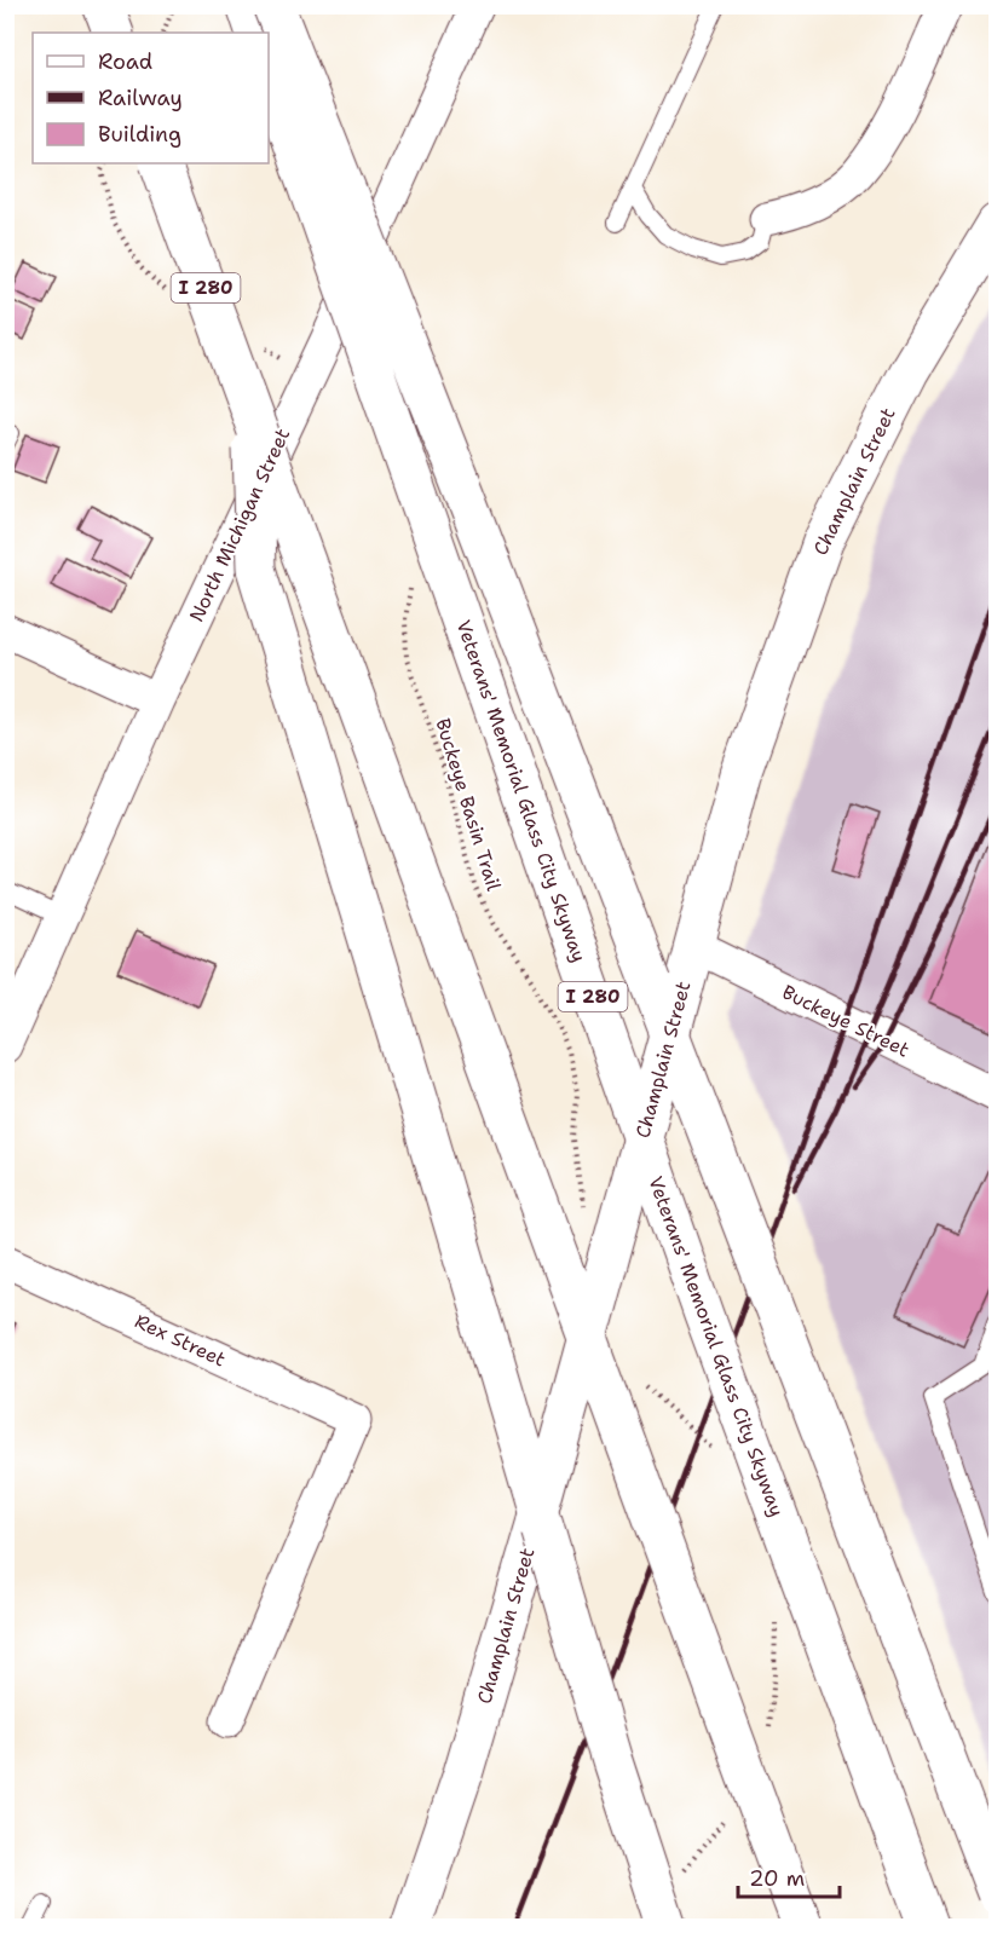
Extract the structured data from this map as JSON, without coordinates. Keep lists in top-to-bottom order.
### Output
{
  "streets": {
    "main road": ["I 280", "Champlain Street", "Veterans' Memorial Glass City Skyway"],
    "street": ["North Michigan Street", "Buckeye Street", "Rex Street"],
    "path": ["Buckeye Basin Trail"]
  },
  "crossings": [
    ["Champlain Street", "Buckeye Street"]
  ],
  "legend": ["Road", "Railway", "Building"],
  "scale_bar": "20 m"
}
